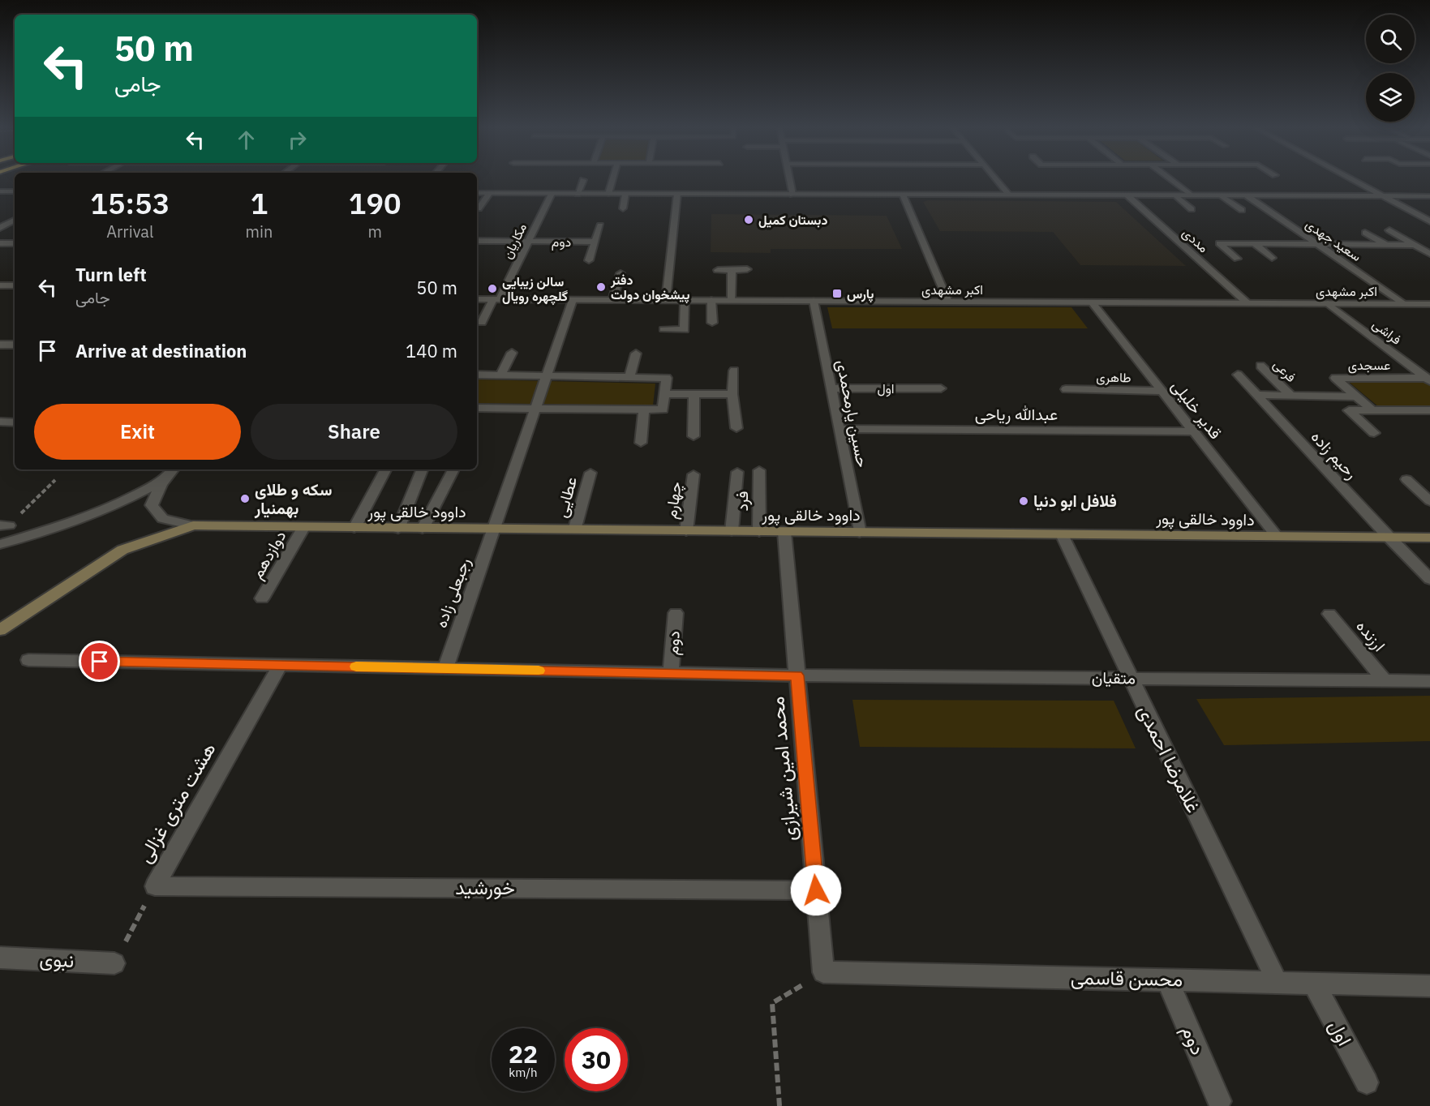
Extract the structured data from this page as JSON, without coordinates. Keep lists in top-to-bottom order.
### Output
{
  "streets": {
    "main road": ["داوود خالقی پور"],
    "street": [
      "مددی",
      "سعید جهدی",
      "مکاریان",
      "دوم",
      "اکبر مشهدی",
      "فراشی",
      "عسجدی",
      "فرعی",
      "طاهری",
      "اول",
      "قدیر خلیلی",
      "حسین یارمحمدی",
      "عبدالله ریاحی",
      "رحیم زاده",
      "عطایی",
      "چهارم",
      "فرد",
      "دوازدهم",
      "رجبعلی زاده",
      "ارزنده",
      "متقیان",
      "غلامرضا احمدی",
      "محمد امین شیرازی",
      "هشت متری غزالی",
      "خورشید",
      "نبوی",
      "محسن قاسمی"
    ]
  },
  "crossings": [
    ["مددی", "اکبر مشهدی"],
    ["سعید جهدی", "اکبر مشهدی"],
    ["مکاریان", "دوم"],
    ["مکاریان", "اکبر مشهدی"],
    ["دوم", "متقیان"],
    ["دوم", "محسن قاسمی"],
    ["اکبر مشهدی", "فراشی"],
    ["اکبر مشهدی", "قدیر خلیلی"],
    ["اکبر مشهدی", "حسین یارمحمدی"],
    ["اکبر مشهدی", "رجبعلی زاده"],
    ["فراشی", "عسجدی"],
    ["عسجدی", "فرعی"],
    ["عسجدی", "رحیم زاده"],
    ["طاهری", "قدیر خلیلی"],
    ["اول", "حسین یارمحمدی"],
    ["اول", "محسن قاسمی"],
    ["قدیر خلیلی", "عبدالله ریاحی"],
    ["قدیر خلیلی", "داوود خالقی پور"],
    ["حسین یارمحمدی", "عبدالله ریاحی"],
    ["حسین یارمحمدی", "داوود خالقی پور"],
    ["رحیم زاده", "داوود خالقی پور"],
    ["عطایی", "داوود خالقی پور"],
    ["چهارم", "داوود خالقی پور"],
    ["فرد", "داوود خالقی پور"],
    ["داوود خالقی پور", "دوازدهم"],
    ["داوود خالقی پور", "رجبعلی زاده"],
    ["داوود خالقی پور", "غلامرضا احمدی"],
    ["داوود خالقی پور", "محمد امین شیرازی"],
    ["رجبعلی زاده", "متقیان"],
    ["ارزنده", "متقیان"],
    ["متقیان", "غلامرضا احمدی"],
    ["متقیان", "محمد امین شیرازی"],
    ["متقیان", "هشت متری غزالی"],
    ["غلامرضا احمدی", "محسن قاسمی"],
    ["محمد امین شیرازی", "خورشید"],
    ["محمد امین شیرازی", "محسن قاسمی"],
    ["هشت متری غزالی", "خورشید"],
    ["هشت متری غزالی", "نبوی"]
  ],
  "places": {
    "other": [
      "دبستان کمیل",
      "دفتر پیشخوان دولت",
      "سالن زیبایی گلچهره رویال",
      "سکه و طلای بهمنیار",
      "فلافل ابو دنیا"
    ],
    "transit": ["پارس"]
  },
  "page": {
    "turn": ["50 m", "جامی"],
    "eta": [
      "15:53",
      "Arrival",
      "1",
      "min",
      "190",
      "m"
    ],
    "list": [
      {
        "name": "Turn left",
        "note": "جامی",
        "value": "50 m"
      },
      {
        "name": "Arrive at destination",
        "value": "140 m"
      }
    ],
    "buttons": ["Exit", "Share"],
    "speed": "22 km/h",
    "limit": "30"
  }
}
